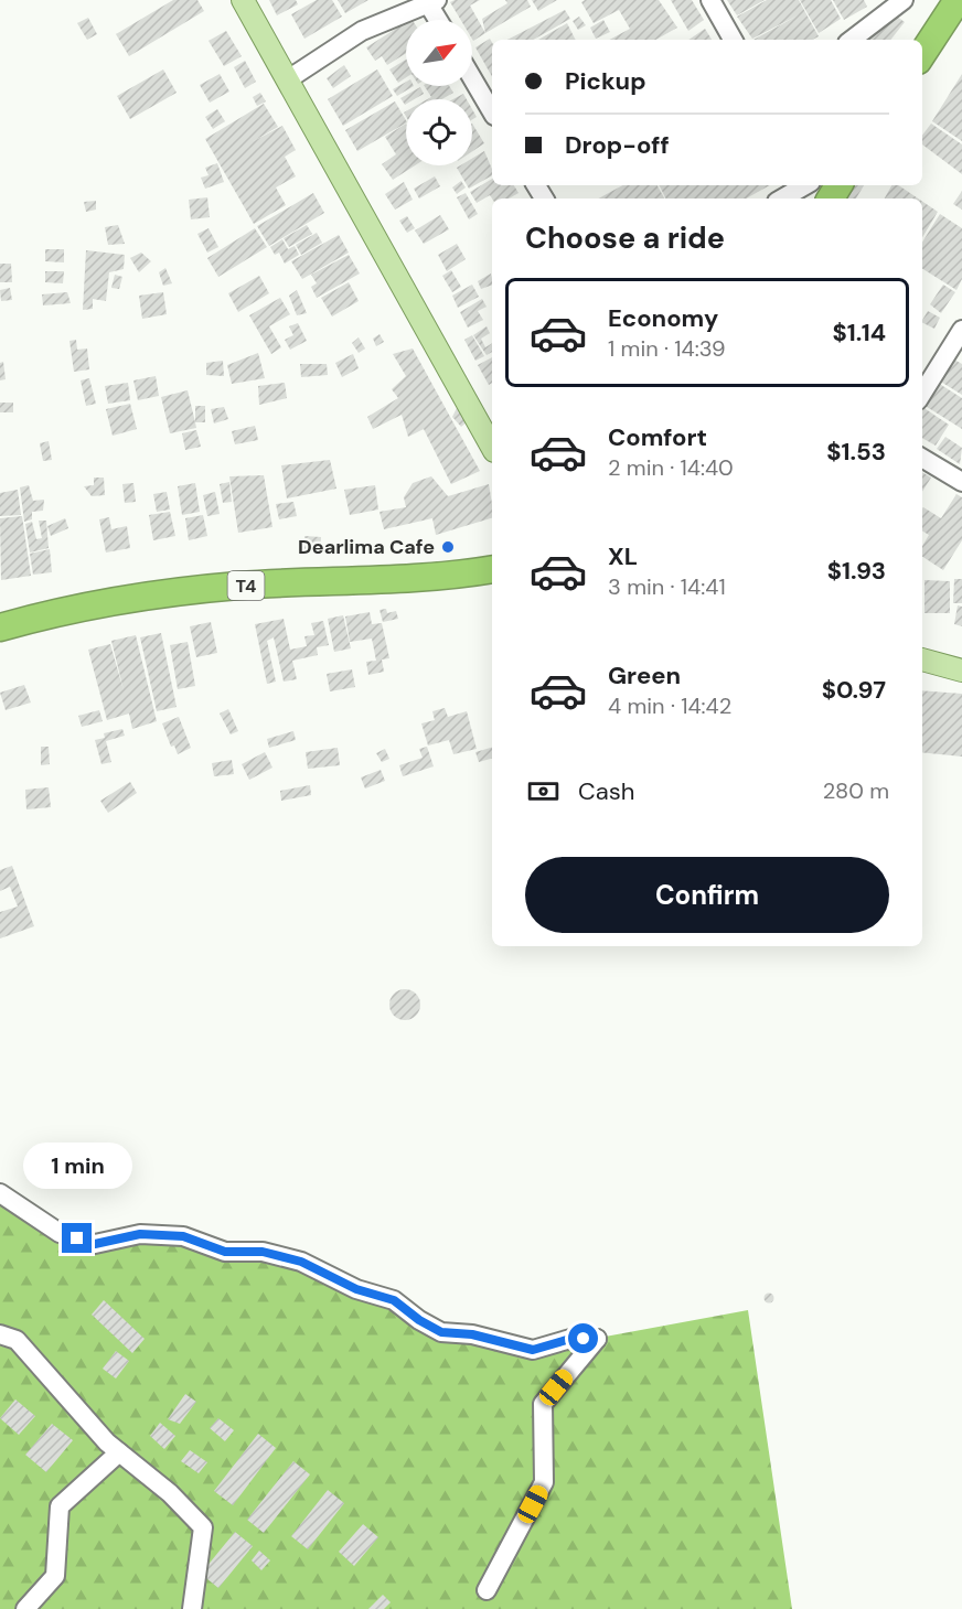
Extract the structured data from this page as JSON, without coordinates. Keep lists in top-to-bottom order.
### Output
{
  "streets": {
    "highway": ["T4"]
  },
  "places": ["Dearlima Cafe"],
  "north": "top right",
  "page": {
    "banner": ["Pickup", "Drop-off"],
    "heading": "Choose a ride",
    "list": [
      {
        "name": "Economy",
        "note": "1 min · 14:39",
        "value": "$1.14"
      },
      {
        "name": "Comfort",
        "note": "2 min · 14:40",
        "value": "$1.53"
      },
      {
        "name": "XL",
        "note": "3 min · 14:41",
        "value": "$1.93"
      },
      {
        "name": "Green",
        "note": "4 min · 14:42",
        "value": "$0.97"
      }
    ],
    "pay": ["Cash", "280 m"],
    "buttons": "Confirm",
    "bubble": "1 min"
  }
}
